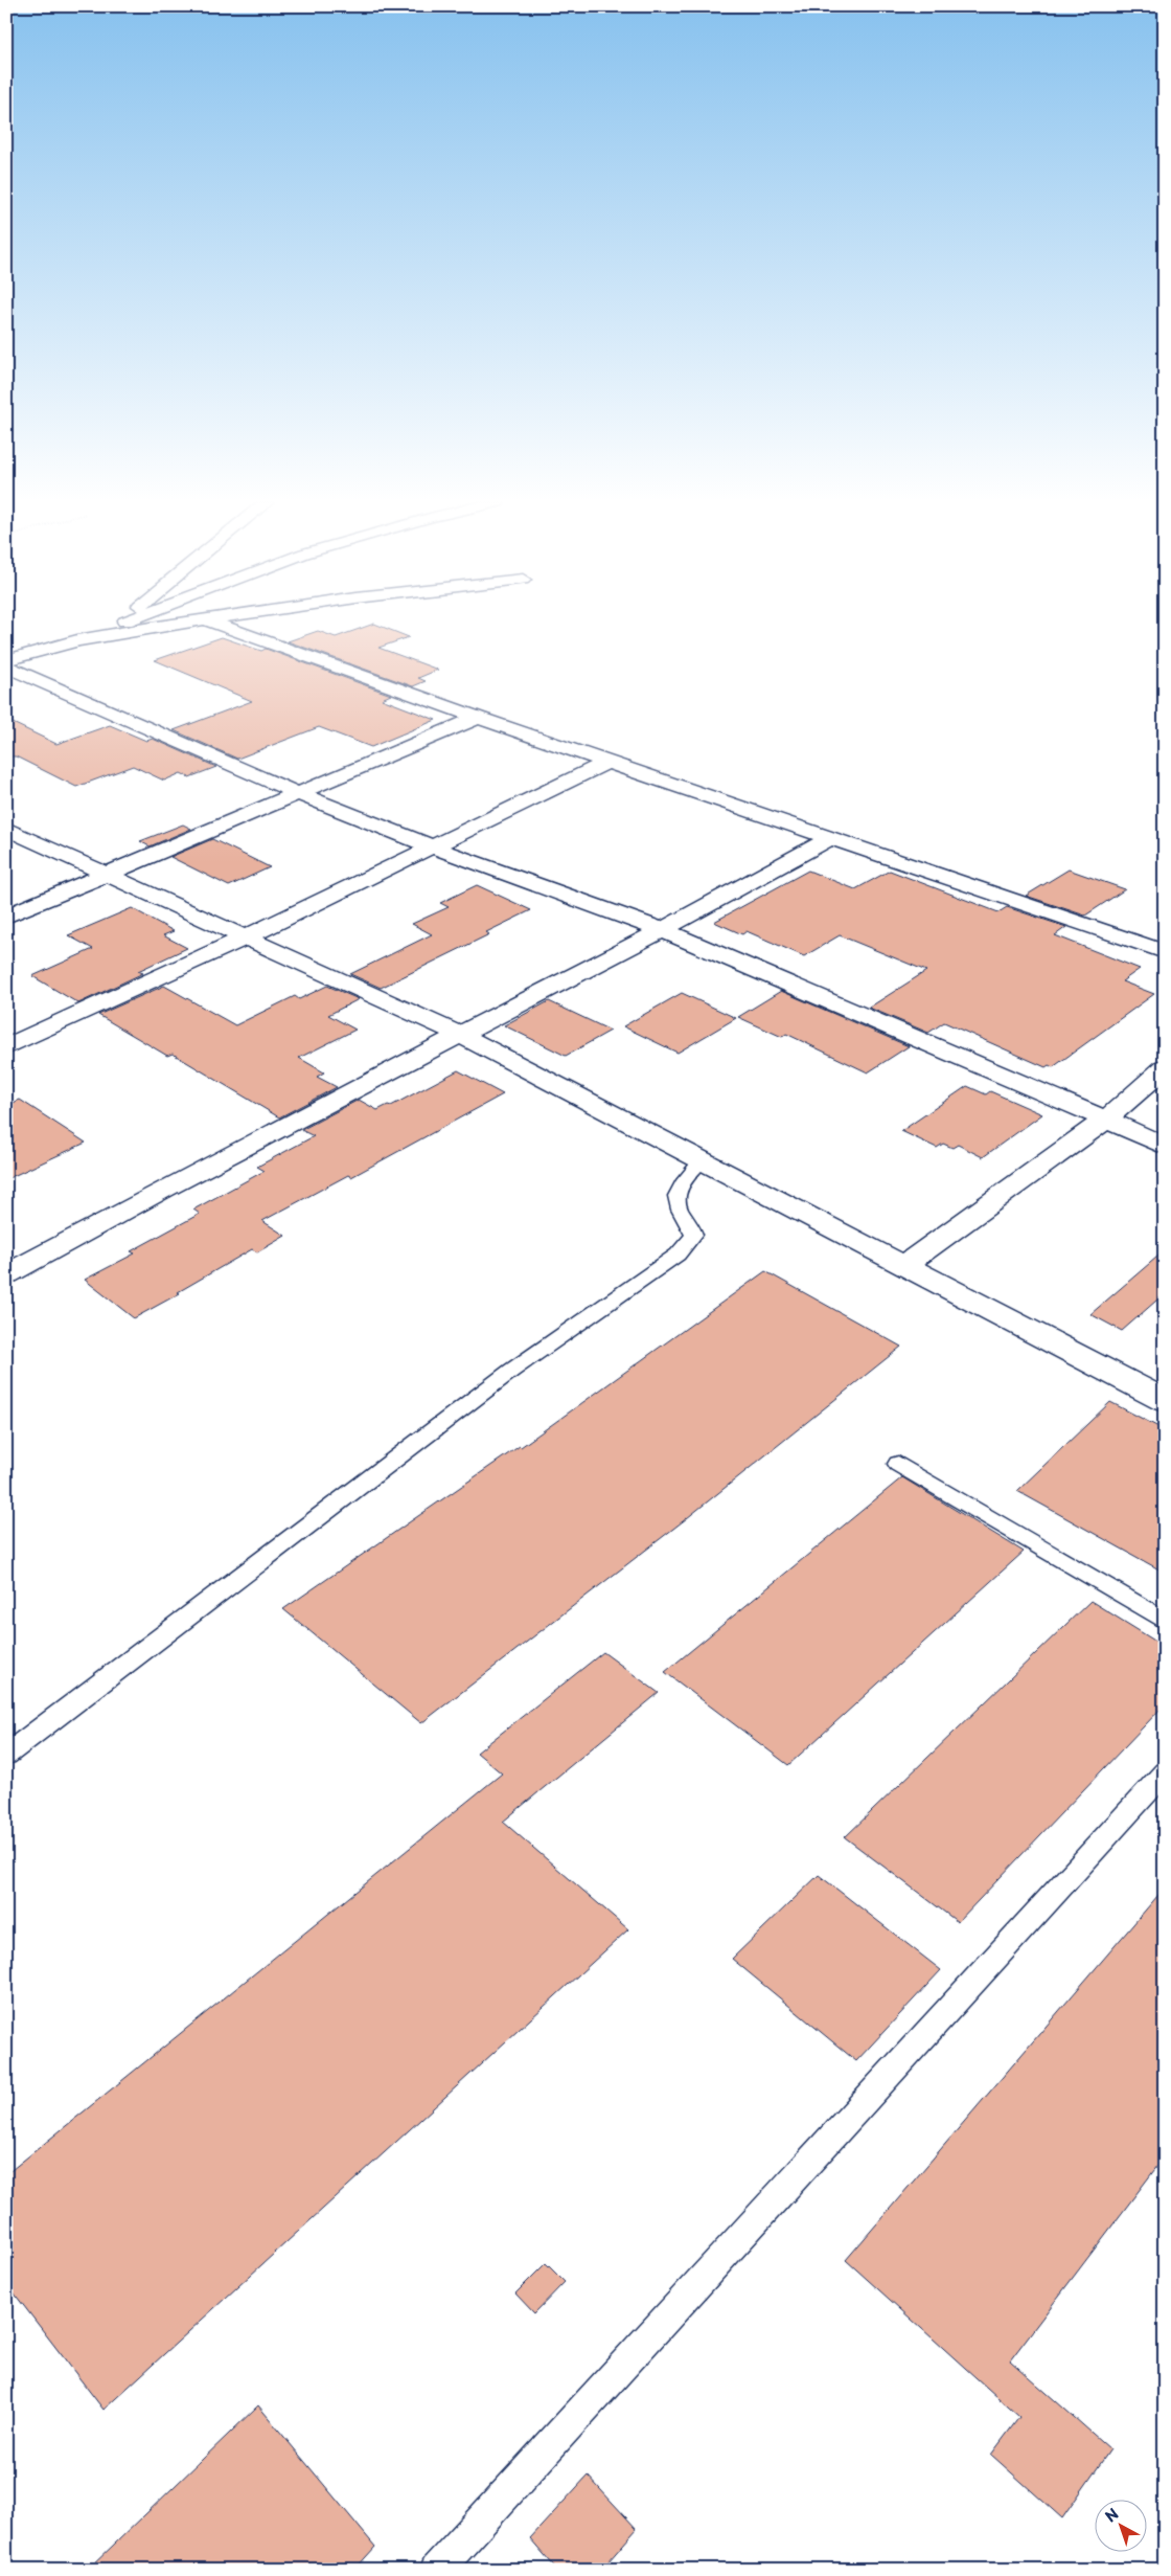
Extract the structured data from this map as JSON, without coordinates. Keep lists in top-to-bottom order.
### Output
{
  "north": "top left"
}
